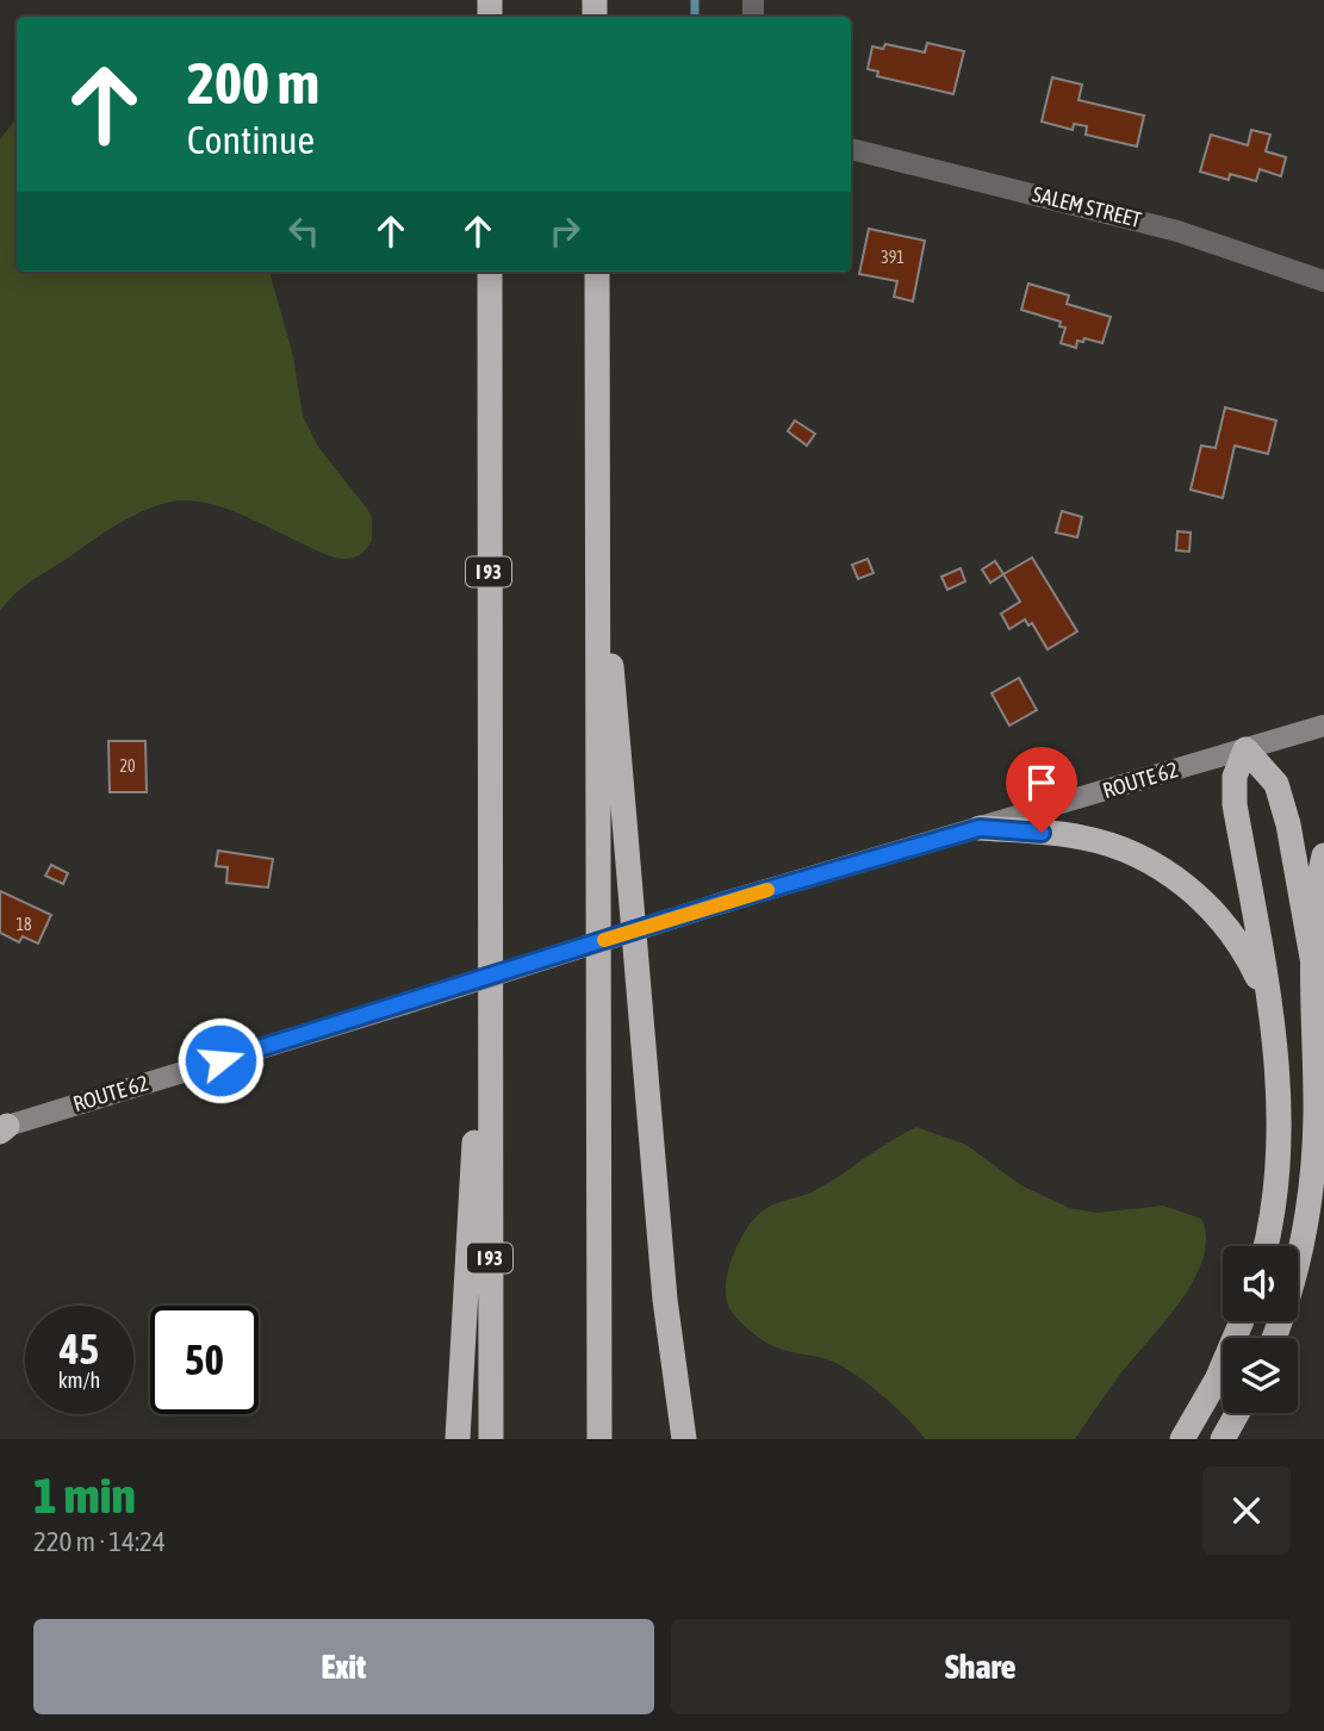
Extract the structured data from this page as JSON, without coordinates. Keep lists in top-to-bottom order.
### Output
{
  "streets": {
    "highway": ["I 93"],
    "main road": ["ROUTE 62"],
    "street": ["SALEM STREET"]
  },
  "house_numbers": ["391", "20", "18"],
  "page": {
    "turn": ["200 m", "Continue"],
    "speed": "45 km/h",
    "limit": "50",
    "heading": ["1 min", "220 m · 14:24"],
    "buttons": ["Exit", "Share"]
  }
}
